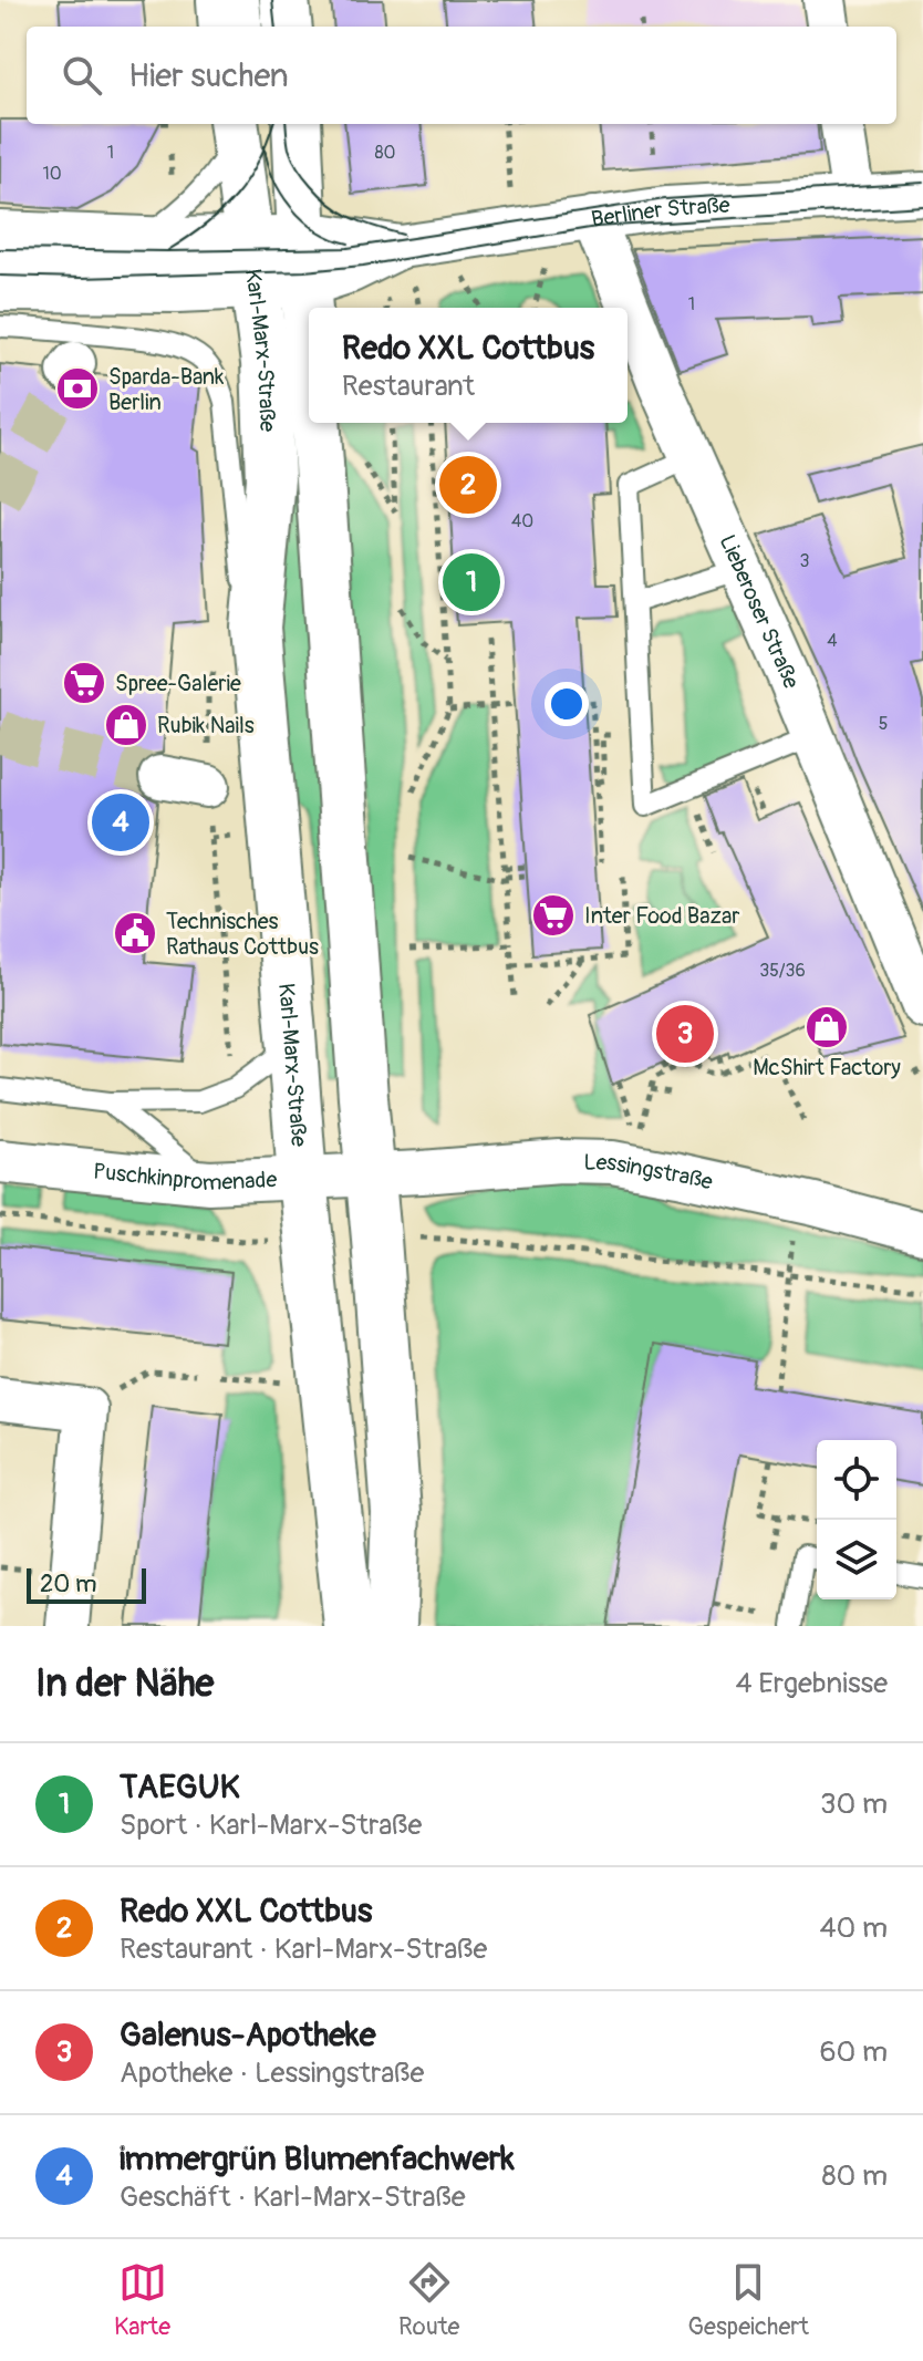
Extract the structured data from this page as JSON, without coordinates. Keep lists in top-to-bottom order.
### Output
{
  "streets": {
    "street": [
      "Berliner Straße",
      "Karl-Marx-Straße",
      "Lieberoser Straße",
      "Lessingstraße",
      "Puschkinpromenade"
    ]
  },
  "crossings": [
    ["Berliner Straße", "Karl-Marx-Straße"],
    ["Berliner Straße", "Lieberoser Straße"],
    ["Karl-Marx-Straße", "Puschkinpromenade"],
    ["Lessingstraße", "Puschkinpromenade"]
  ],
  "places": {
    "bank": ["Sparda-Bank Berlin"],
    "supermarket": ["Spree-Galerie", "Inter Food Bazar"],
    "shop": ["Rubik Nails", "McShirt Factory"],
    "public building": ["Technisches Rathaus Cottbus"]
  },
  "house_numbers": [
    "1",
    "80",
    "10",
    "1",
    "40",
    "3",
    "4",
    "5",
    "35/36"
  ],
  "scale_bar": "20 m",
  "page": {
    "search": "Hier suchen",
    "popup": ["Redo XXL Cottbus", "Restaurant"],
    "pins": [
      "2",
      "1",
      "4",
      "3"
    ],
    "scale": "20 m",
    "heading": ["In der Nähe", "4 Ergebnisse"],
    "list": [
      {
        "mark": "1",
        "name": "TAEGUK",
        "note": "Sport · Karl-Marx-Straße",
        "value": "30 m"
      },
      {
        "mark": "2",
        "name": "Redo XXL Cottbus",
        "note": "Restaurant · Karl-Marx-Straße",
        "value": "40 m"
      },
      {
        "mark": "3",
        "name": "Galenus-Apotheke",
        "note": "Apotheke · Lessingstraße",
        "value": "60 m"
      },
      {
        "mark": "4",
        "name": "immergrün Blumenfachwerk",
        "note": "Geschäft · Karl-Marx-Straße",
        "value": "80 m"
      }
    ],
    "nav": ["Karte", "Route", "Gespeichert"]
  }
}
